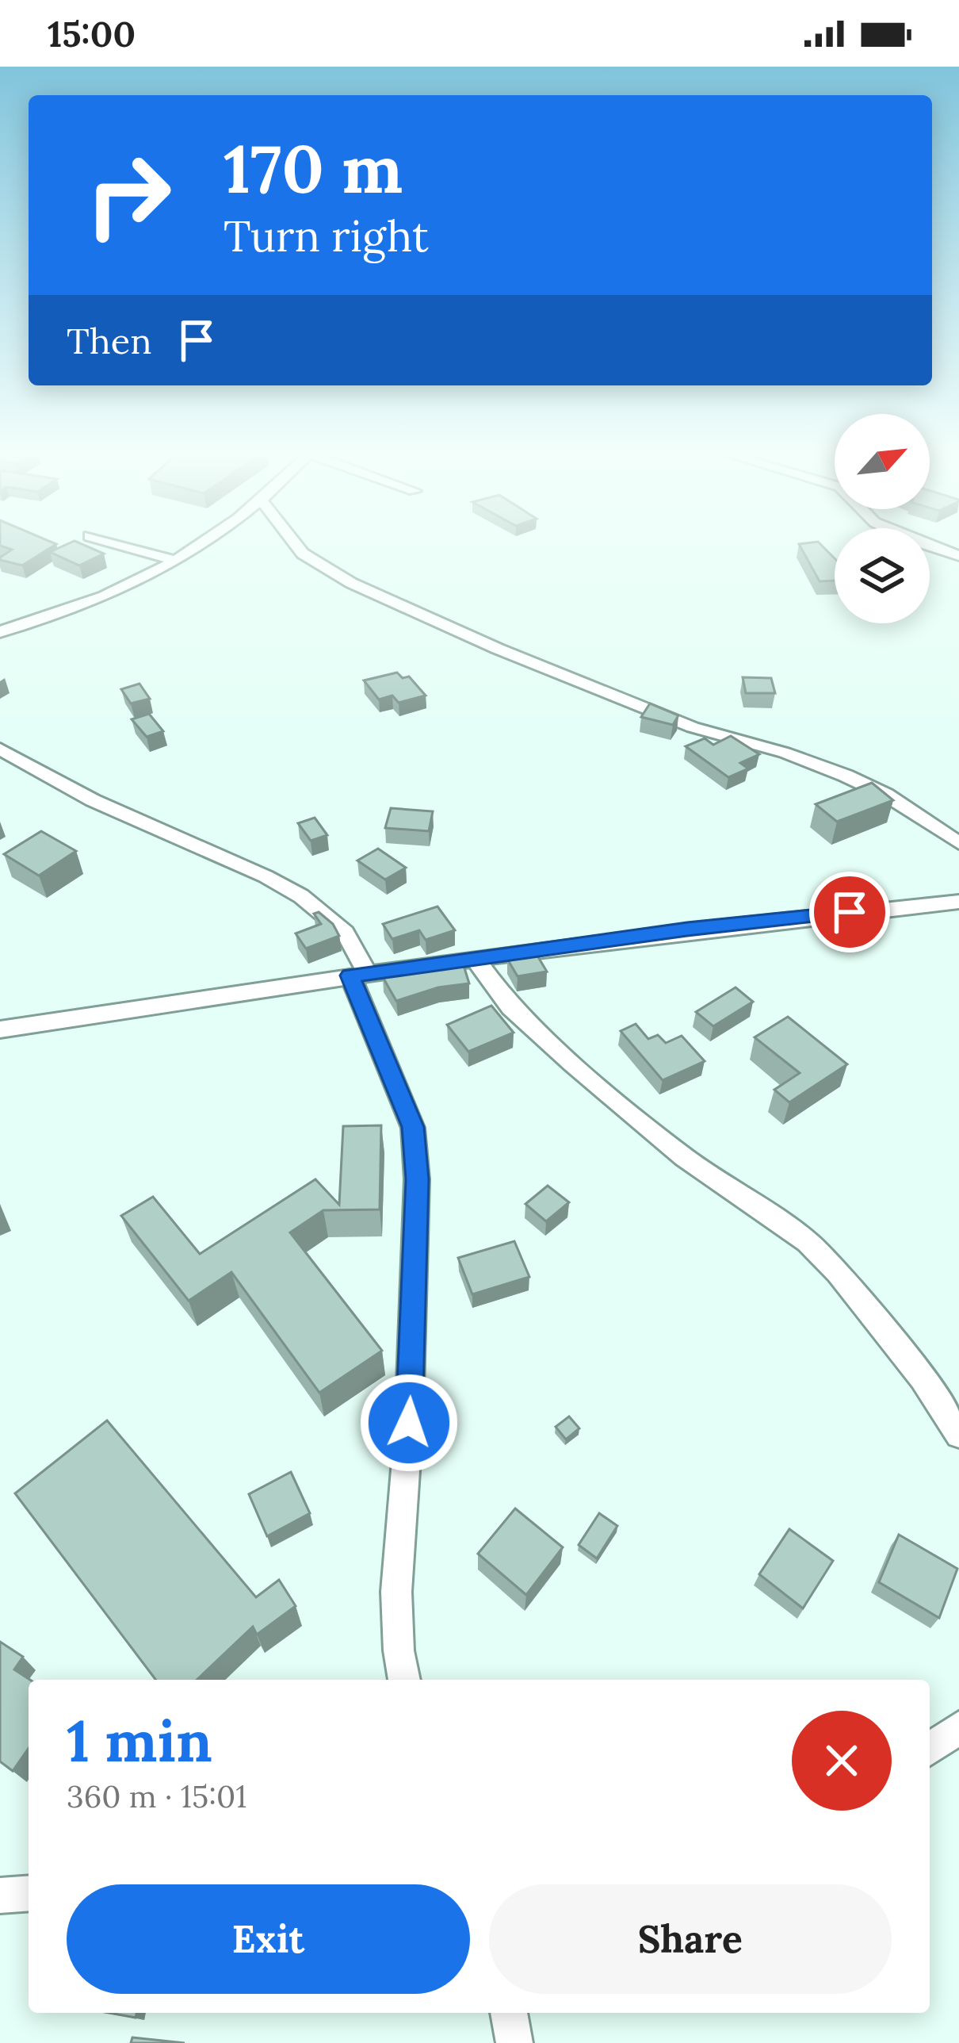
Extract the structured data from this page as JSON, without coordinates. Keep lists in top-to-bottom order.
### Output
{
  "north": "top right",
  "page": {
    "status": "15:00",
    "turn": ["170 m", "Turn right"],
    "then": "Then",
    "heading": ["1 min", "360 m · 15:01"],
    "buttons": ["Exit", "Share"]
  }
}
